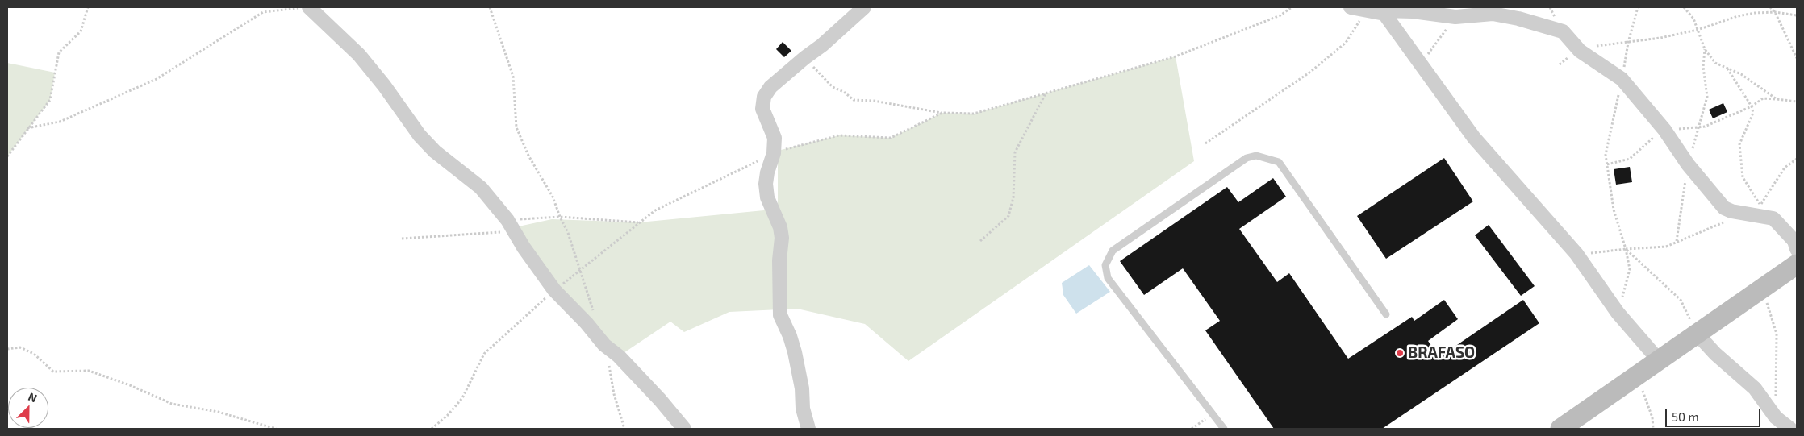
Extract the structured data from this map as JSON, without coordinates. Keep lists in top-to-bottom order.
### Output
{
  "places": ["BRAFASO"],
  "scale_bar": "50 m",
  "north": "top right"
}
